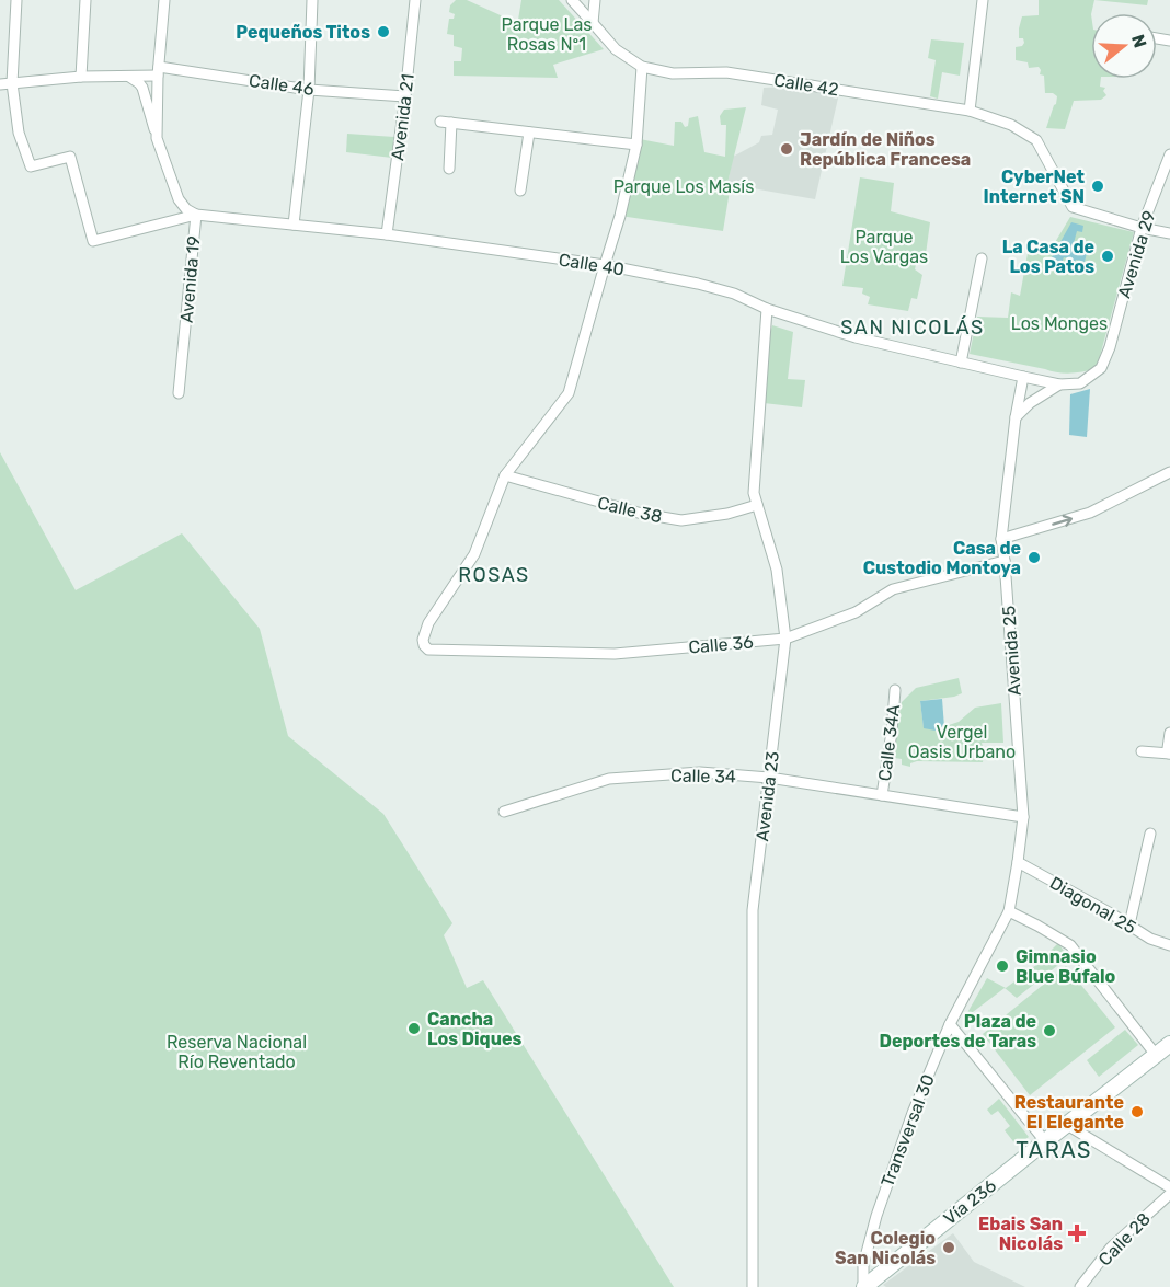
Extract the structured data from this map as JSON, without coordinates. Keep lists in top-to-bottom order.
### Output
{
  "streets": {
    "main road": ["Vía 236"],
    "street": [
      "Calle 46",
      "Calle 42",
      "Avenida 21",
      "Avenida 29",
      "Calle 40",
      "Avenida 19",
      "Calle 38",
      "Calle 36",
      "Avenida 25",
      "Calle 34A",
      "Calle 34",
      "Avenida 23",
      "Diagonal 25",
      "Transversal 30",
      "Calle 28"
    ]
  },
  "crossings": [
    ["Calle 46", "Avenida 21"],
    ["Calle 46", "Calle 40"],
    ["Calle 46", "Avenida 19"],
    ["Calle 42", "Avenida 29"],
    ["Avenida 21", "Calle 40"],
    ["Avenida 29", "Calle 40"],
    ["Calle 40", "Avenida 19"],
    ["Calle 40", "Avenida 25"],
    ["Calle 40", "Avenida 23"],
    ["Calle 38", "Calle 36"],
    ["Calle 38", "Avenida 23"],
    ["Calle 36", "Avenida 25"],
    ["Calle 36", "Avenida 23"],
    ["Avenida 25", "Calle 34"],
    ["Avenida 25", "Diagonal 25"],
    ["Avenida 25", "Transversal 30"],
    ["Calle 34A", "Calle 34"],
    ["Calle 34", "Avenida 23"],
    ["Transversal 30", "Vía 236"]
  ],
  "districts": ["SAN NICOLÁS", "ROSAS", "TARAS"],
  "parks": [
    "Parque Las Rosas Nº1",
    "Parque Los Masís",
    "Parque Los Vargas",
    "Los Monges",
    "Vergel Oasis Urbano",
    "Reserva Nacional Río Reventado"
  ],
  "places": {
    "other": [
      "Pequeños Titos",
      "Jardín de Niños República Francesa",
      "CyberNet Internet SN",
      "La Casa de Los Patos",
      "Casa de Custodio Montoya",
      "Gimnasio Blue Búfalo",
      "Cancha Los Diques",
      "Plaza de Deportes de Taras",
      "Restaurante El Elegante",
      "Colegio San Nicolás"
    ],
    "health": ["Ebais San Nicolás"]
  },
  "north": "right"
}
